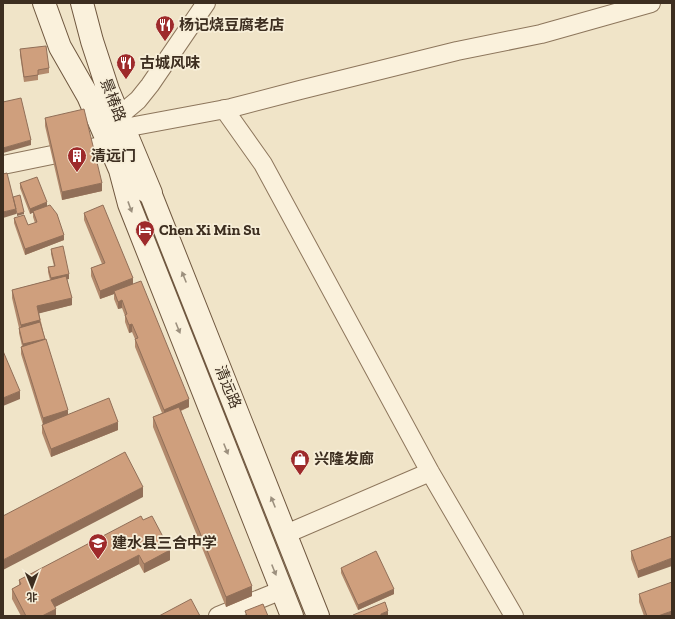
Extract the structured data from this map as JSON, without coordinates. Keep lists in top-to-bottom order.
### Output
{
  "streets": {
    "main road": ["景椿路", "清远路"]
  },
  "crossings": [
    ["景椿路", "清远路"]
  ],
  "places": {
    "restaurant": ["杨记烧豆腐老店", "古城风味"],
    "building": ["清远门"],
    "hotel": ["Chen Xi Min Su"],
    "shop": ["兴隆发廊"],
    "school or university": ["建水县三合中学"]
  },
  "north": "bottom"
}
